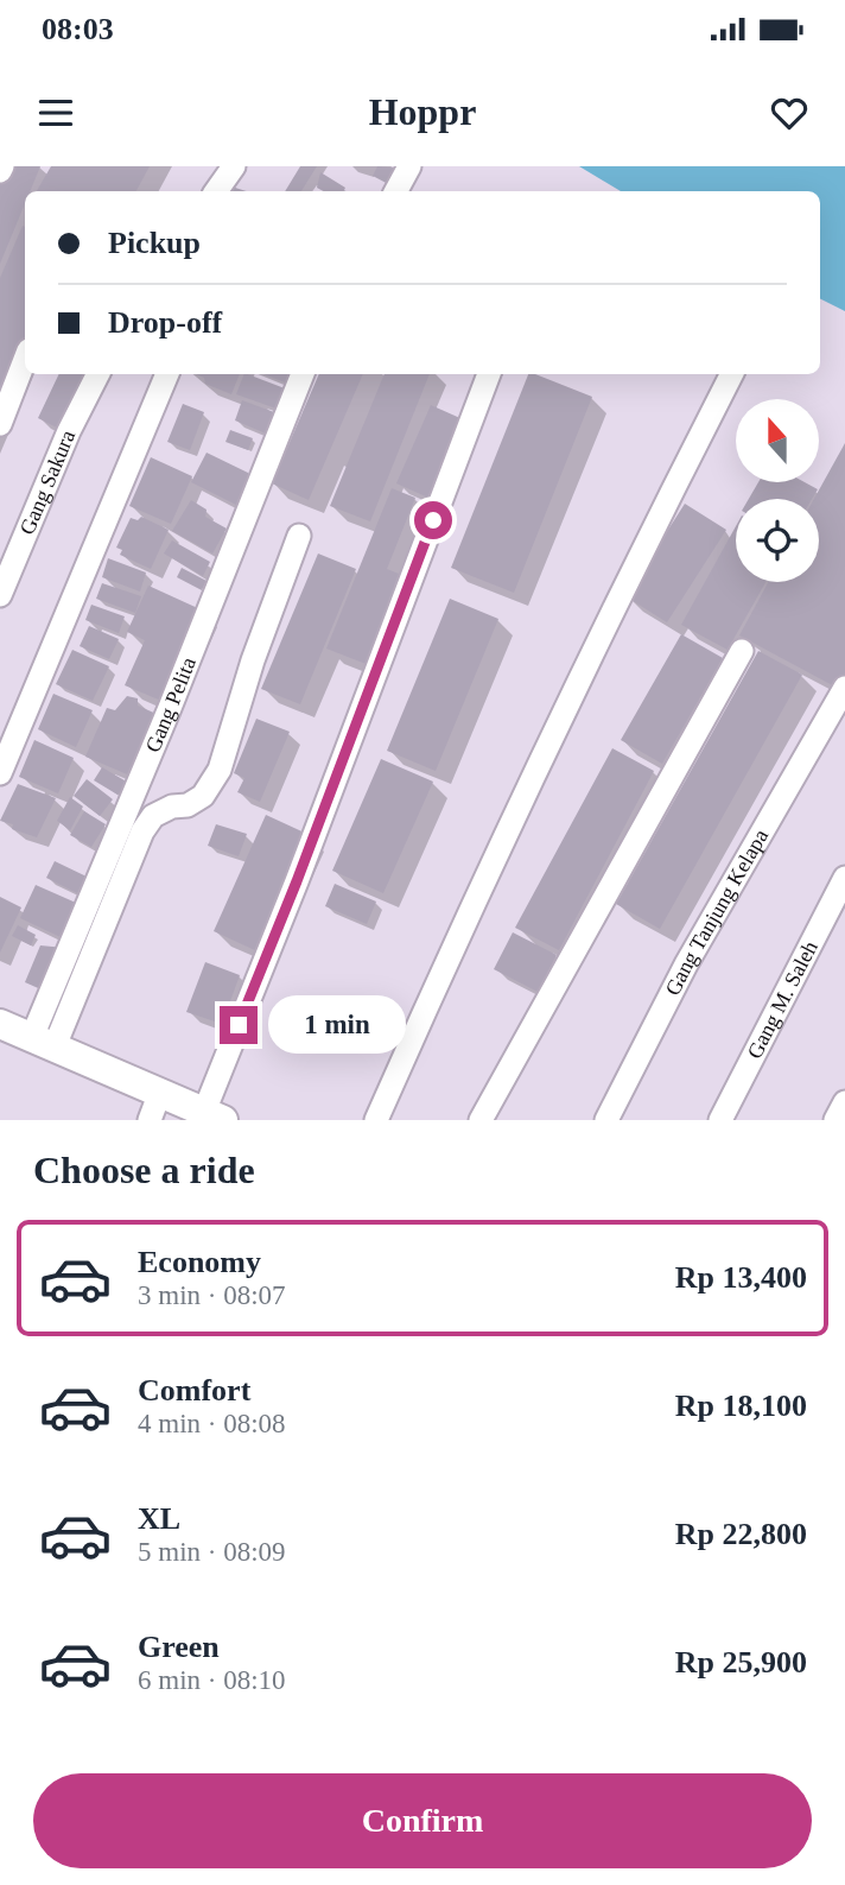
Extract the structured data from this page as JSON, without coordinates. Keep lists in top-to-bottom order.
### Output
{
  "streets": {
    "street": [
      "Gang Sakura",
      "Gang Pelita",
      "Gang Tanjung Kelapa",
      "Gang M. Saleh"
    ]
  },
  "north": "top",
  "page": {
    "status": "08:03",
    "header": "Hoppr",
    "banner": ["Pickup", "Drop-off"],
    "bubble": "1 min",
    "heading": "Choose a ride",
    "list": [
      {
        "name": "Economy",
        "note": "3 min · 08:07",
        "value": "Rp 13,400"
      },
      {
        "name": "Comfort",
        "note": "4 min · 08:08",
        "value": "Rp 18,100"
      },
      {
        "name": "XL",
        "note": "5 min · 08:09",
        "value": "Rp 22,800"
      },
      {
        "name": "Green",
        "note": "6 min · 08:10",
        "value": "Rp 25,900"
      }
    ],
    "buttons": "Confirm"
  }
}
